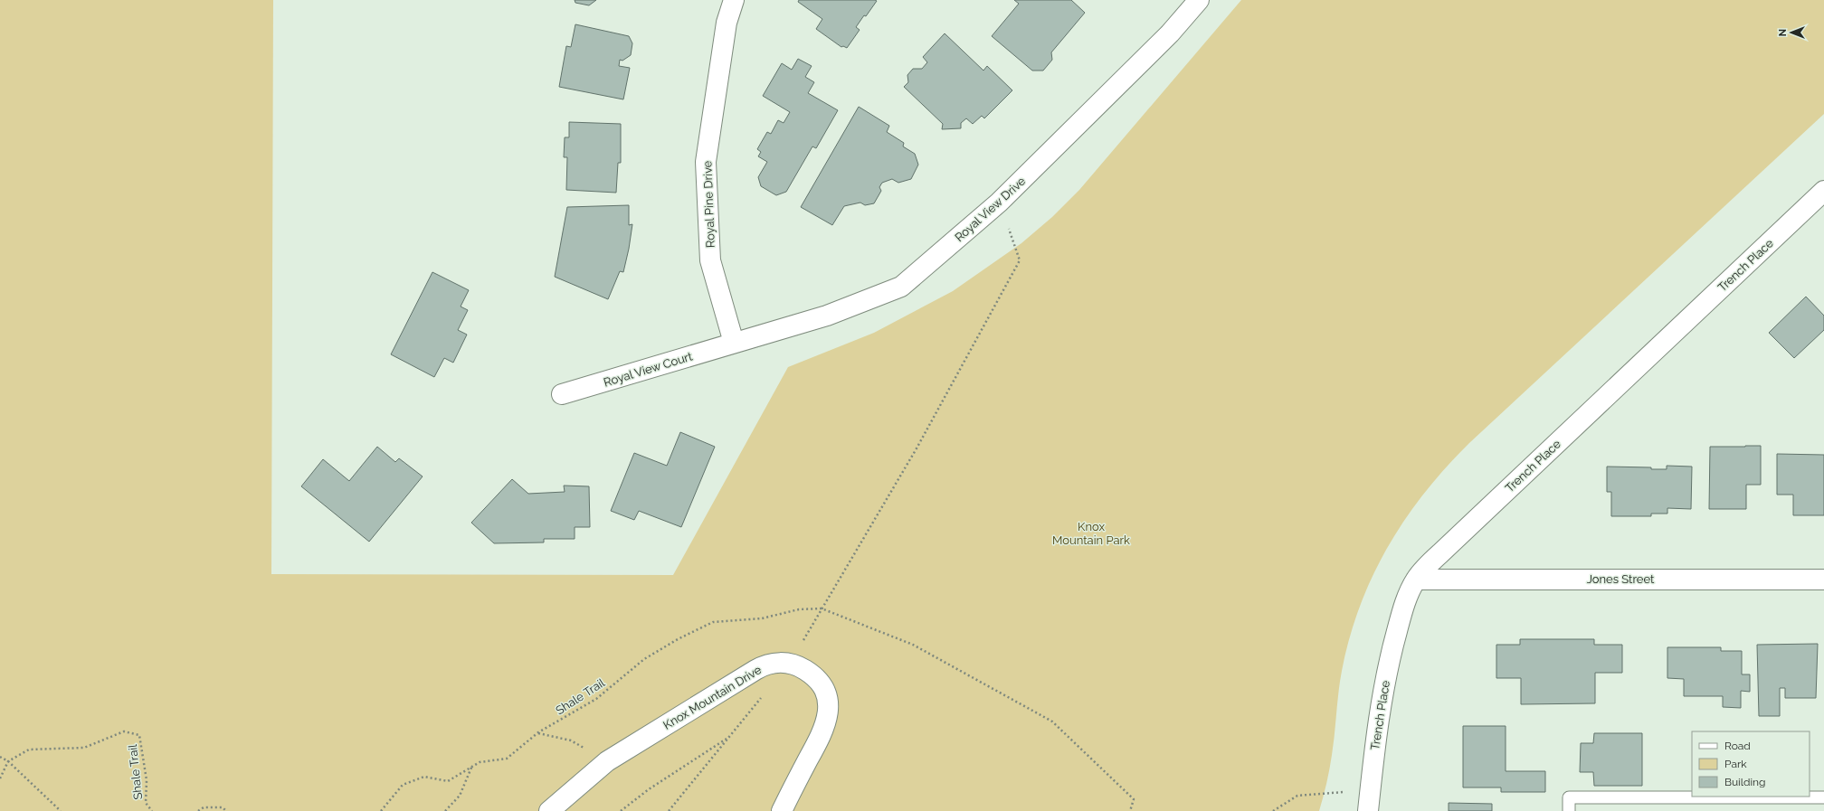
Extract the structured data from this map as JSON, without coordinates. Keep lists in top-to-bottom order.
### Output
{
  "streets": {
    "street": [
      "Royal Pine Drive",
      "Royal View Drive",
      "Trench Place",
      "Royal View Court",
      "Jones Street",
      "Knox Mountain Drive"
    ],
    "path": ["Shale Trail"]
  },
  "crossings": [
    ["Royal Pine Drive", "Royal View Drive"],
    ["Royal Pine Drive", "Royal View Court"],
    ["Royal View Drive", "Royal View Court"],
    ["Trench Place", "Jones Street"]
  ],
  "parks": ["Knox Mountain Park"],
  "legend": ["Road", "Park", "Building"],
  "north": "left"
}
